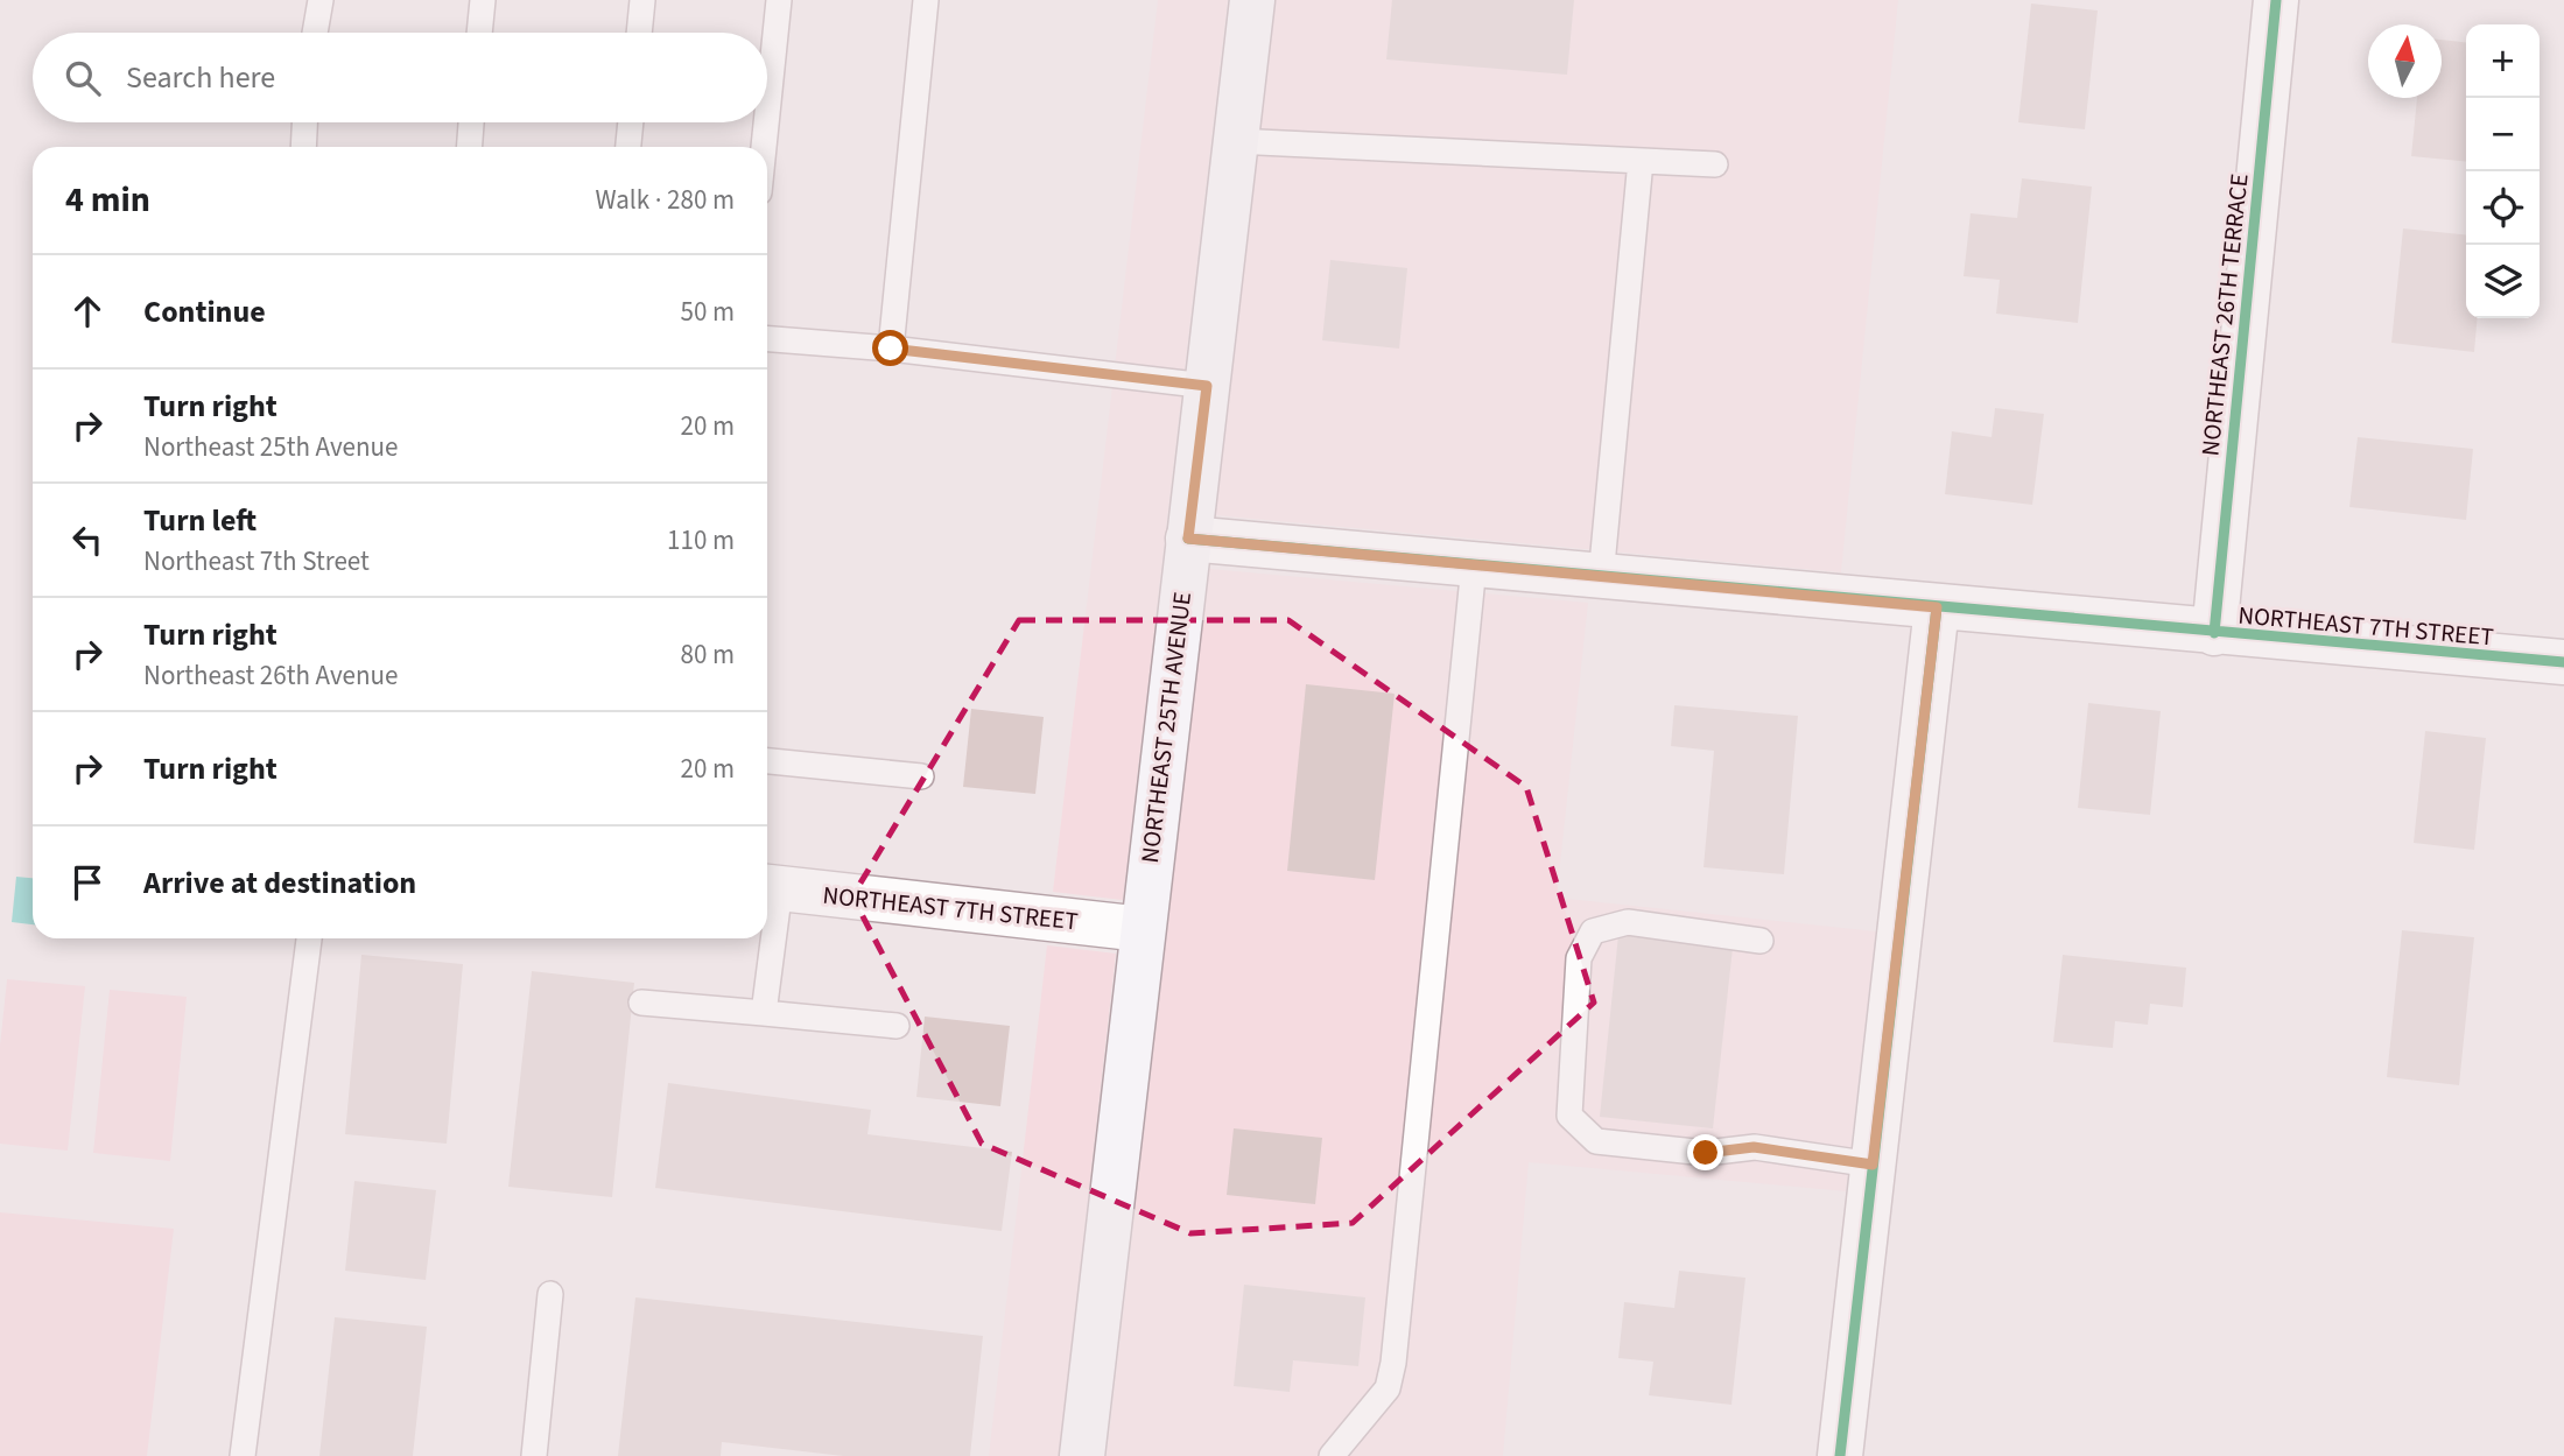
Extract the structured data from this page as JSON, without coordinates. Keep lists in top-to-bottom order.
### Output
{
  "streets": {
    "main road": ["NORTHEAST 25TH AVENUE"],
    "street": ["NORTHEAST 26TH TERRACE", "NORTHEAST 7TH STREET"]
  },
  "crossings": [
    ["NORTHEAST 26TH TERRACE", "NORTHEAST 7TH STREET"],
    ["NORTHEAST 7TH STREET", "NORTHEAST 25TH AVENUE"]
  ],
  "north": "top",
  "page": {
    "map_buttons": ["+", "−"],
    "search": "Search here",
    "heading": ["4 min", "Walk · 280 m"],
    "list": [
      ["Continue", "50 m"],
      ["Turn right", "Northeast 25th Avenue", "20 m"],
      ["Turn left", "Northeast 7th Street", "110 m"],
      ["Turn right", "Northeast 26th Avenue", "80 m"],
      ["Turn right", "20 m"],
      "Arrive at destination"
    ]
  }
}
